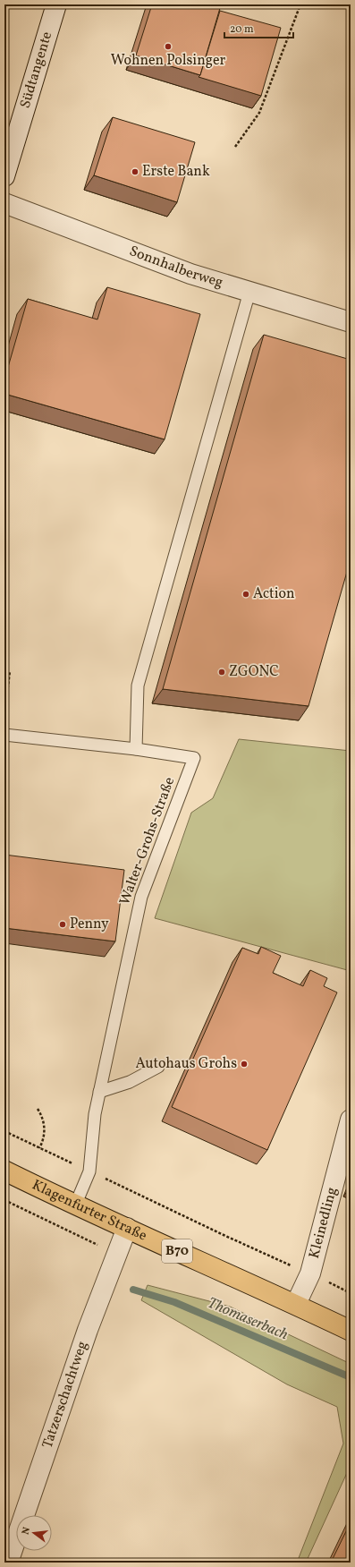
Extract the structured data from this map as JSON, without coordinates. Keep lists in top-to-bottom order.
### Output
{
  "streets": {
    "main road": ["Klagenfurter Straße", "B70"],
    "street": [
      "Südtangente",
      "Sonnhalberweg",
      "Kleinedling",
      "Tatzerschachtweg"
    ],
    "lane": ["Walter-Grohs-Straße"]
  },
  "crossings": [
    ["Walter-Grohs-Straße", "Klagenfurter Straße"],
    ["Klagenfurter Straße", "Kleinedling"],
    ["Klagenfurter Straße", "Tatzerschachtweg"]
  ],
  "water": ["Thomaserbach"],
  "places": [
    "Wohnen Polsinger",
    "Erste Bank",
    "Action",
    "ZGONC",
    "Penny",
    "Autohaus Grohs"
  ],
  "scale_bar": "20 m",
  "north": "left"
}
